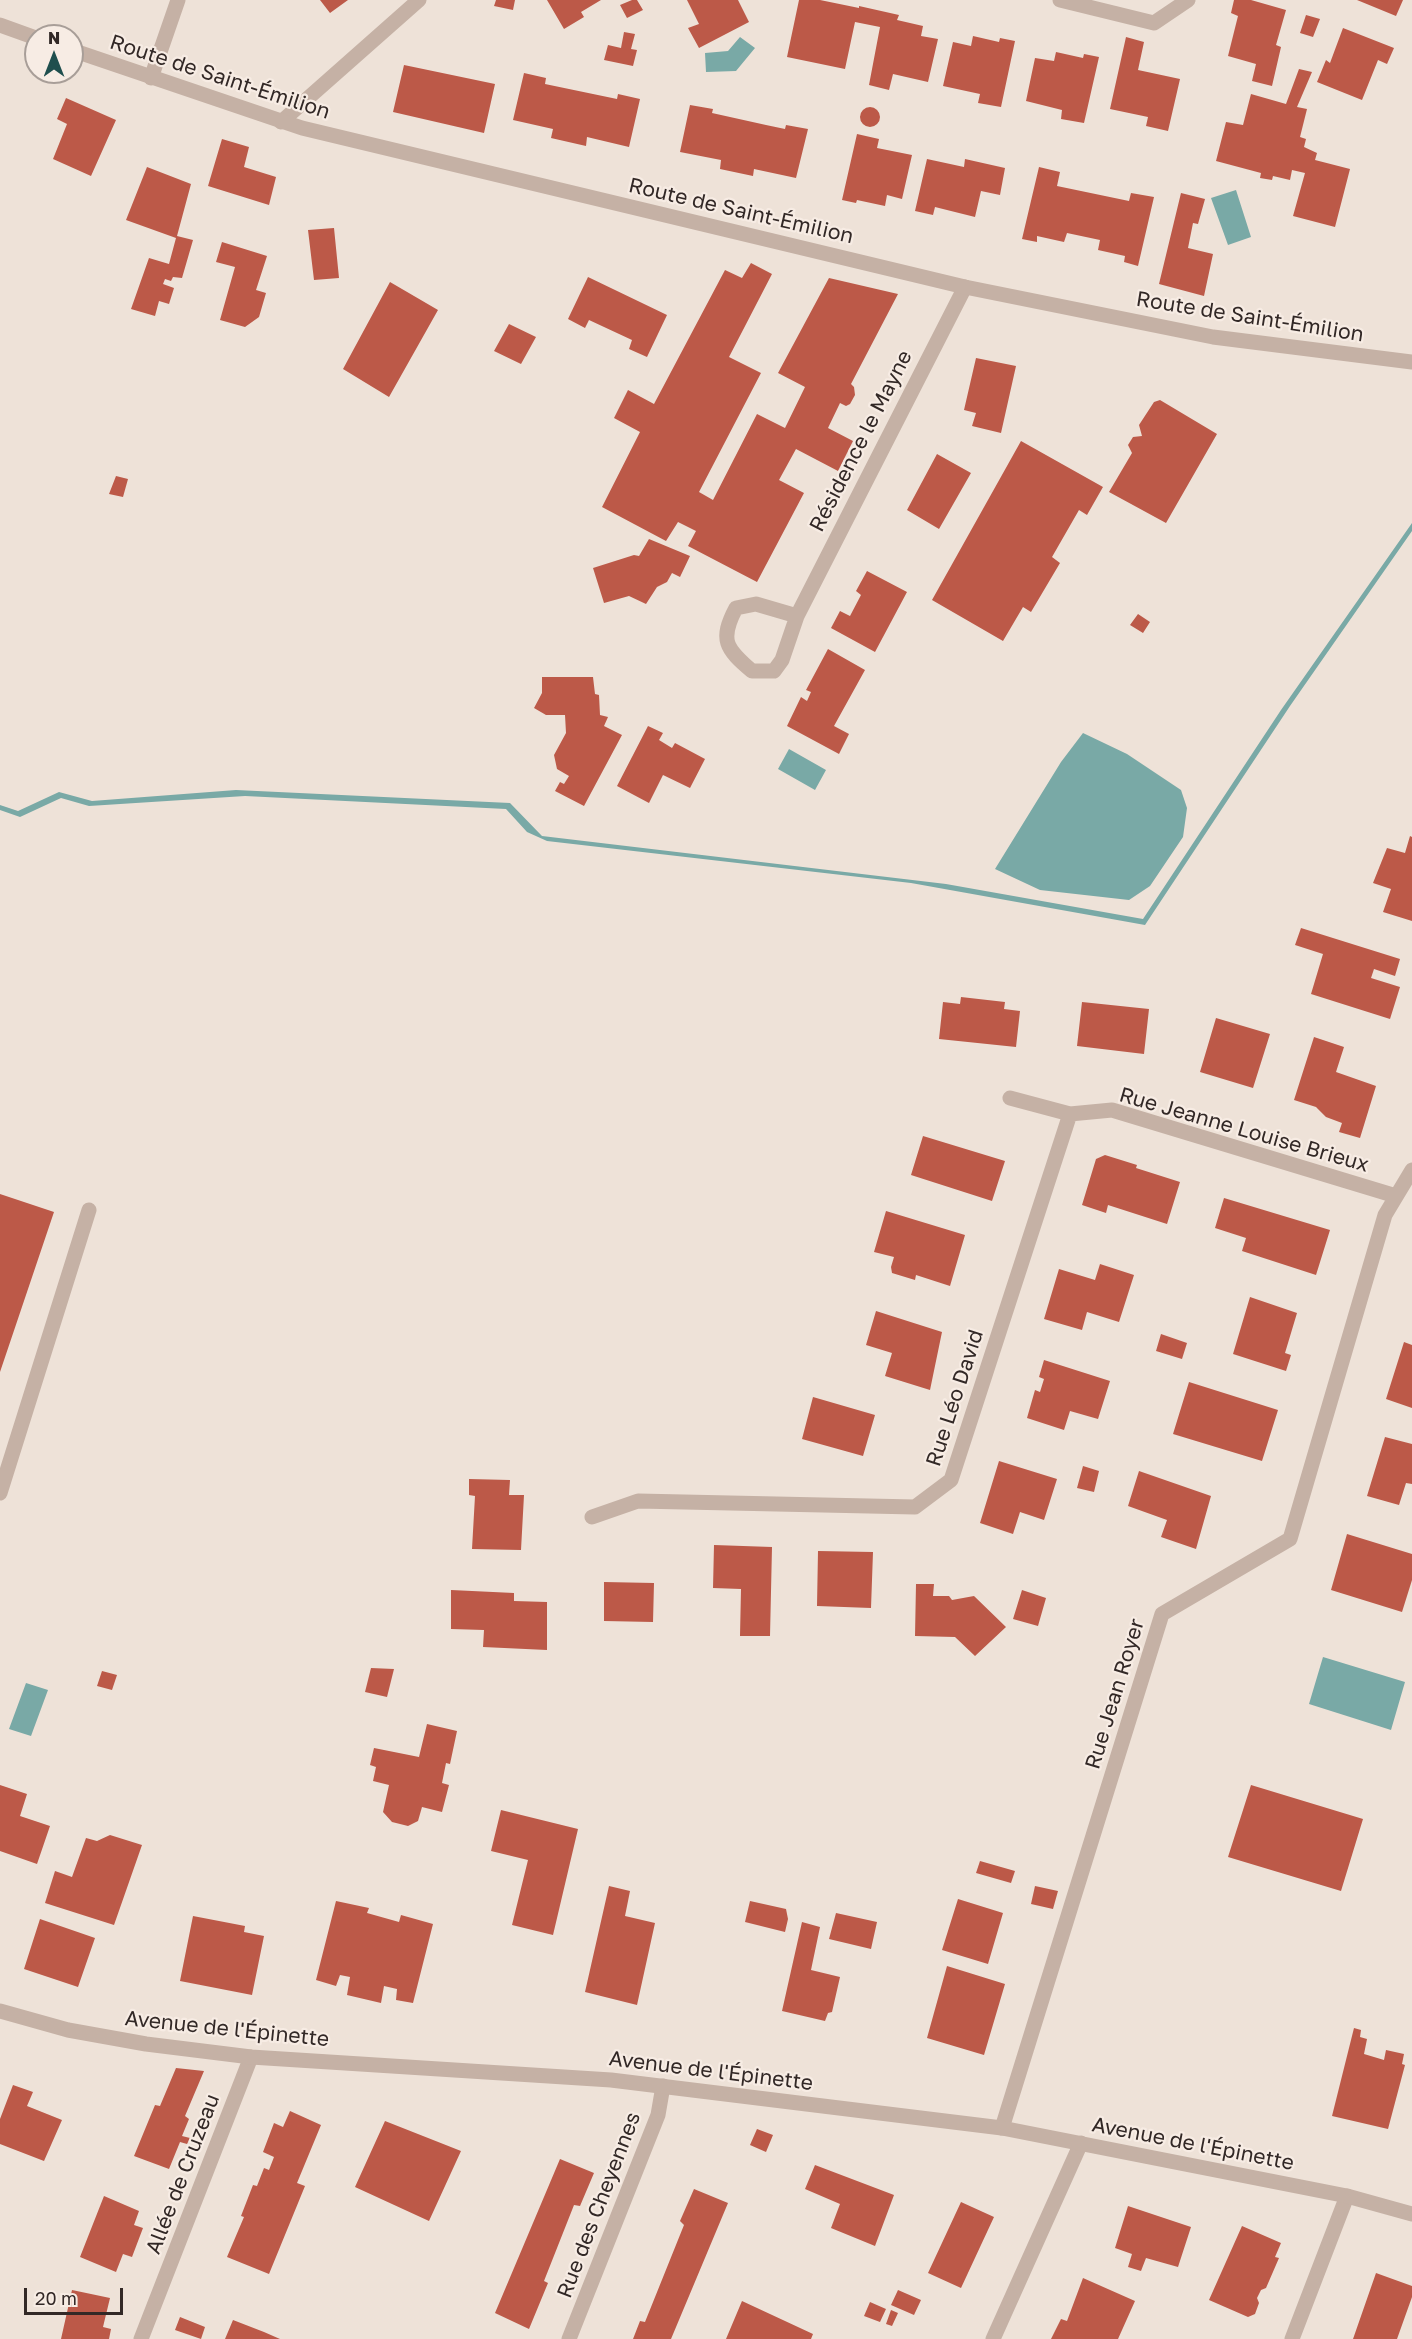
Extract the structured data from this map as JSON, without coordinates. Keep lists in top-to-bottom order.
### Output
{
  "streets": {
    "street": [
      "Route de Saint-Émilion",
      "Résidence le Mayne",
      "Rue Jeanne Louise Brieux",
      "Rue Léo David",
      "Rue Jean Royer",
      "Avenue de l'Épinette",
      "Allée de Cruzeau",
      "Rue des Cheyennes"
    ]
  },
  "crossings": [
    ["Route de Saint-Émilion", "Résidence le Mayne"],
    ["Rue Jeanne Louise Brieux", "Rue Léo David"],
    ["Rue Jeanne Louise Brieux", "Rue Jean Royer"],
    ["Rue Jean Royer", "Avenue de l'Épinette"],
    ["Avenue de l'Épinette", "Allée de Cruzeau"],
    ["Avenue de l'Épinette", "Rue des Cheyennes"]
  ],
  "scale_bar": "20 m",
  "north": "top"
}
